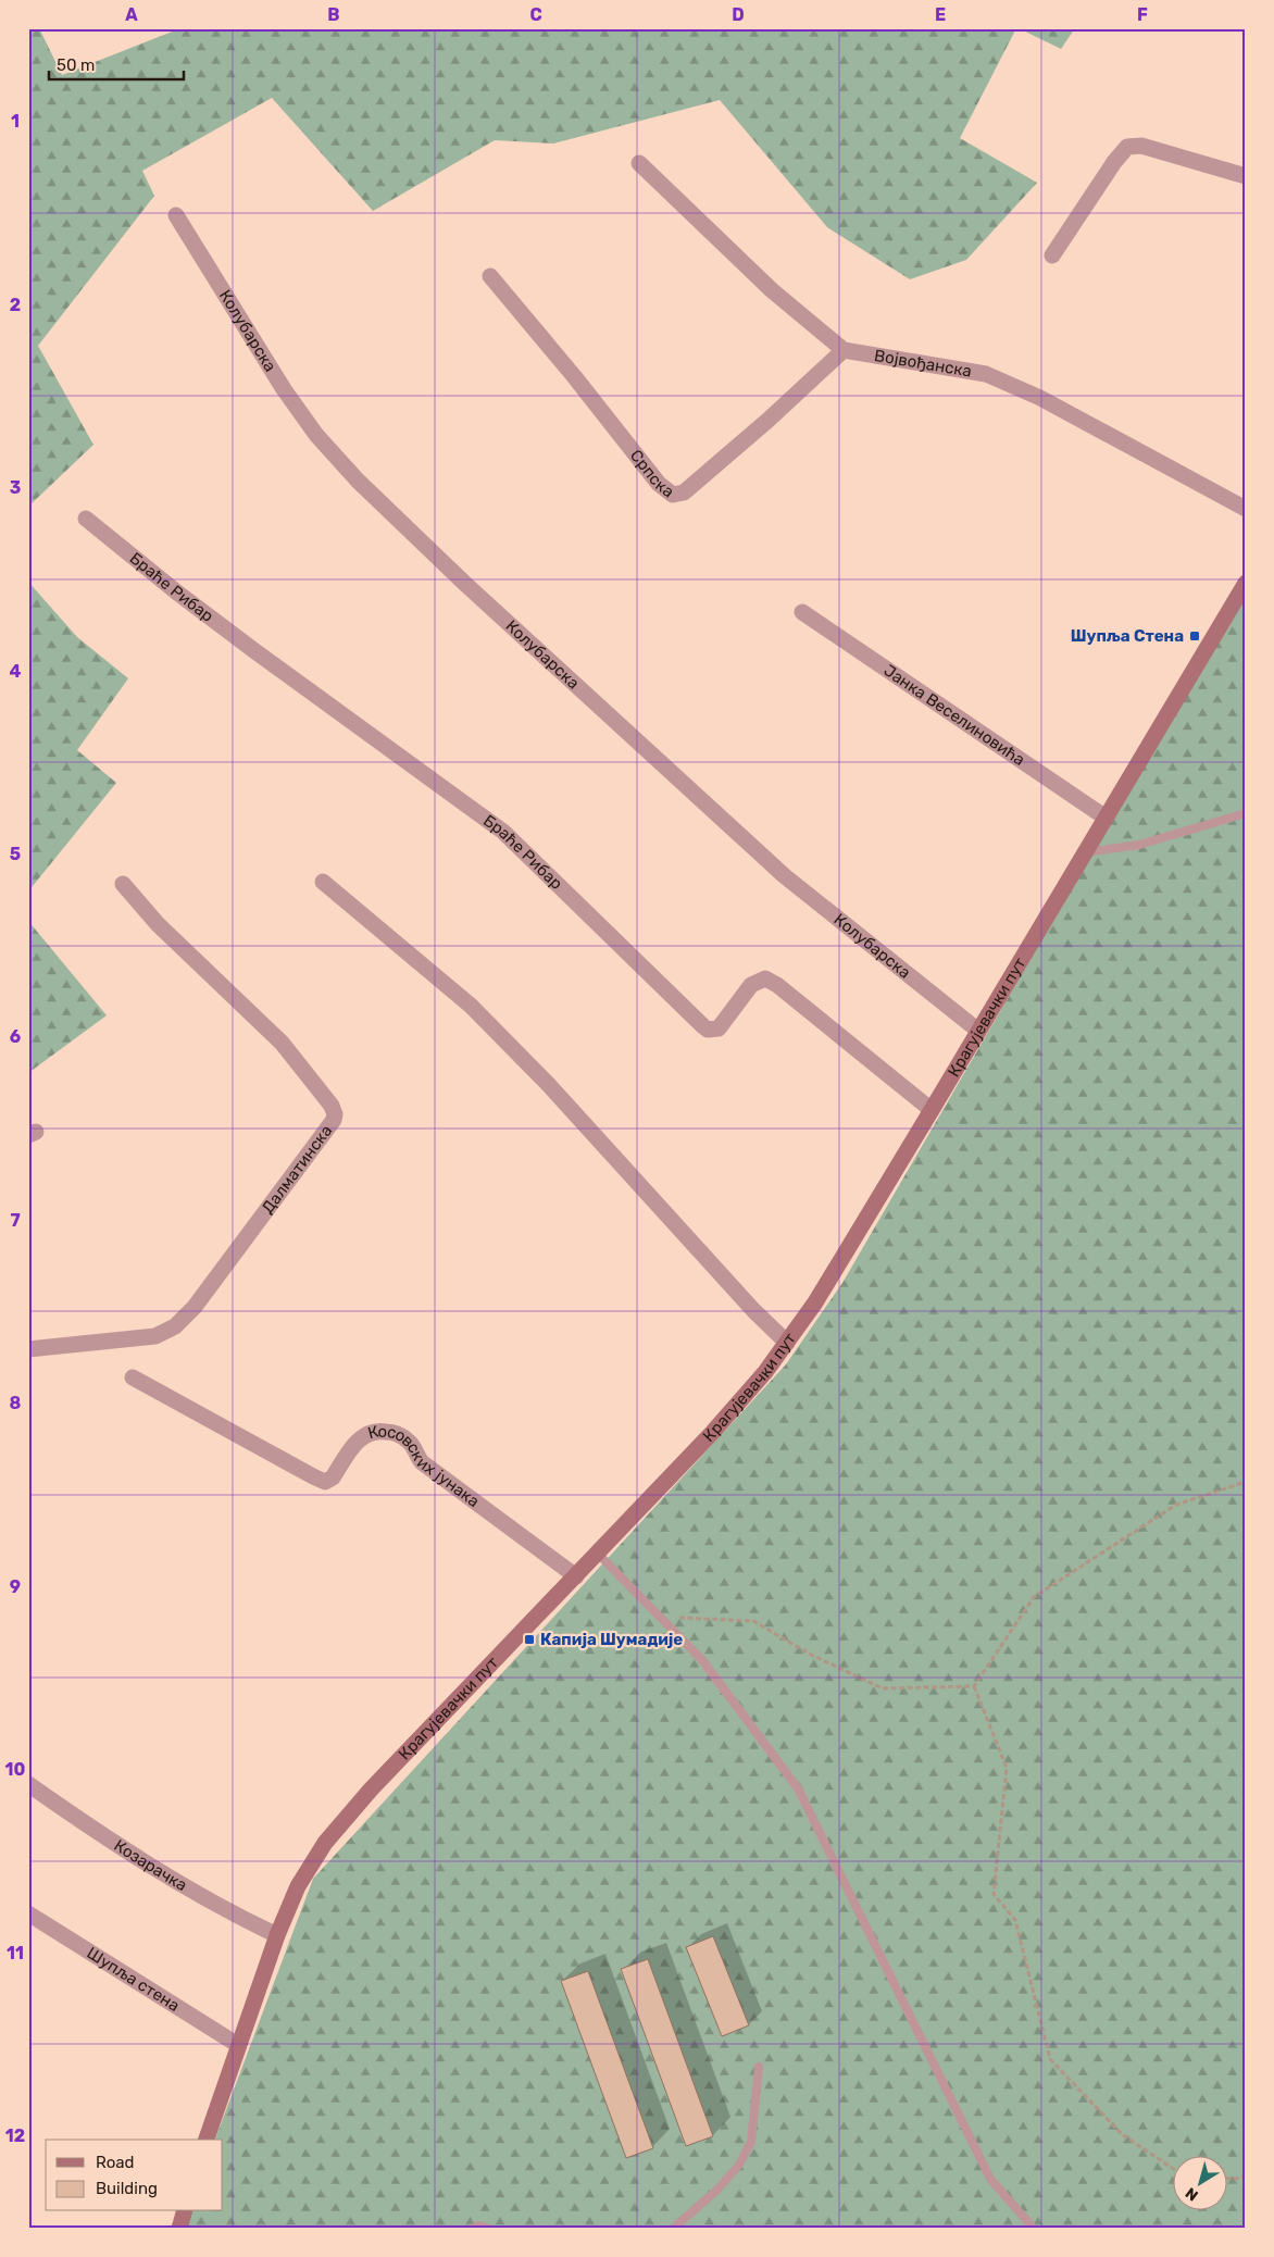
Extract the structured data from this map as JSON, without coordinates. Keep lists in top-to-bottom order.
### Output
{
  "streets": {
    "main road": ["Крагујевачки пут"],
    "street": [
      "Колубарска",
      "Војвођанска",
      "Српска",
      "Браће Рибар",
      "Јанка Веселиновића",
      "Далматинска",
      "Косовских јунака",
      "Козарачка",
      "Шупља стена"
    ]
  },
  "crossings": [
    ["Колубарска", "Крагујевачки пут"],
    ["Војвођанска", "Српска"],
    ["Браће Рибар", "Крагујевачки пут"],
    ["Јанка Веселиновића", "Крагујевачки пут"],
    ["Крагујевачки пут", "Косовских јунака"],
    ["Крагујевачки пут", "Козарачка"],
    ["Крагујевачки пут", "Шупља стена"]
  ],
  "places": {
    "transit": ["Шупља Стена", "Капија Шумадије"]
  },
  "legend": ["Road", "Building"],
  "scale_bar": "50 m",
  "north": "bottom left",
  "grid": {
    "columns": [
      "A",
      "B",
      "C",
      "D",
      "E",
      "F"
    ],
    "rows": [
      "1",
      "2",
      "3",
      "4",
      "5",
      "6",
      "7",
      "8",
      "9",
      "10",
      "11",
      "12"
    ]
  }
}
